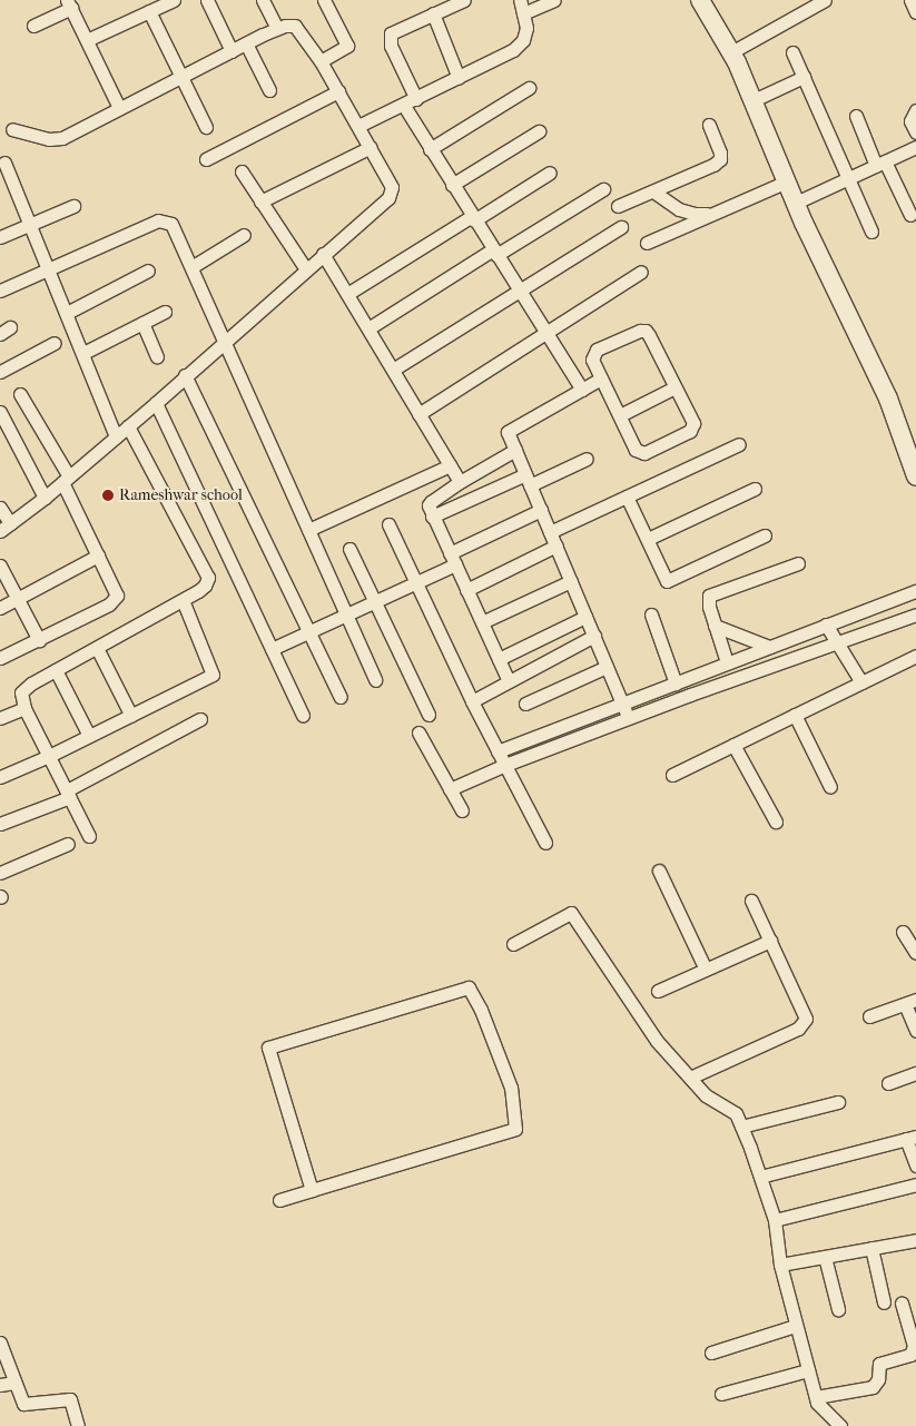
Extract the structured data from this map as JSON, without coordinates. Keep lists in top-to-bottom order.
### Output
{
  "places": ["Rameshwar school"]
}
